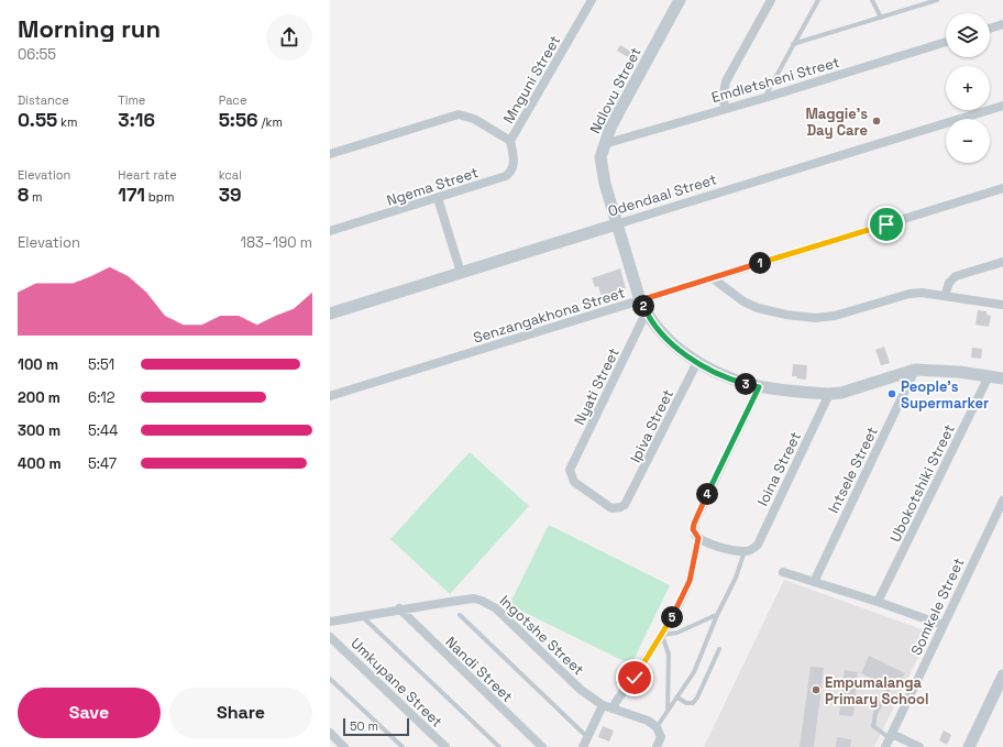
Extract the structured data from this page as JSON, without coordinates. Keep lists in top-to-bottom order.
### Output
{
  "streets": {
    "street": [
      "Mnguni Street",
      "Emdletsheni Street",
      "Ndlovu Street",
      "Ngema Street",
      "Odendaal Street",
      "Senzangakhona Street",
      "Nyati Street",
      "Ipiva Street",
      "Ioina Street",
      "Intsele Street",
      "Ubokotshiki Street",
      "Somkele Street",
      "Ingotshe Street",
      "Nandi Street",
      "Umkupane Street"
    ]
  },
  "crossings": [
    ["Mnguni Street", "Ngema Street"],
    ["Emdletsheni Street", "Ndlovu Street"],
    ["Ndlovu Street", "Odendaal Street"],
    ["Ndlovu Street", "Senzangakhona Street"],
    ["Ndlovu Street", "Nyati Street"],
    ["Ndlovu Street", "Ipiva Street"],
    ["Ndlovu Street", "Ioina Street"],
    ["Ndlovu Street", "Intsele Street"],
    ["Nyati Street", "Ipiva Street"],
    ["Ingotshe Street", "Nandi Street"]
  ],
  "places": ["Maggie's Day Care", "People's Supermarker", "Empumalanga Primary School"],
  "scale_bar": "50 m",
  "page": {
    "heading": ["Morning run", "06:55"],
    "map_buttons": ["+", "−"],
    "stats": [
      ["Distance", "0.55 km"],
      ["Time", "3:16"],
      ["Pace", "5:56 /km"],
      ["Elevation", "8 m"],
      ["Heart rate", "171 bpm"],
      ["kcal", "39"]
    ],
    "chart": ["Elevation", "183–190 m"],
    "pins": [
      "1",
      "2",
      "3",
      "4",
      "5"
    ],
    "list": [
      {
        "name": "100 m",
        "note": "5:51"
      },
      {
        "name": "200 m",
        "note": "6:12"
      },
      {
        "name": "300 m",
        "note": "5:44"
      },
      {
        "name": "400 m",
        "note": "5:47"
      }
    ],
    "buttons": ["Save", "Share"],
    "scale": "50 m"
  }
}
